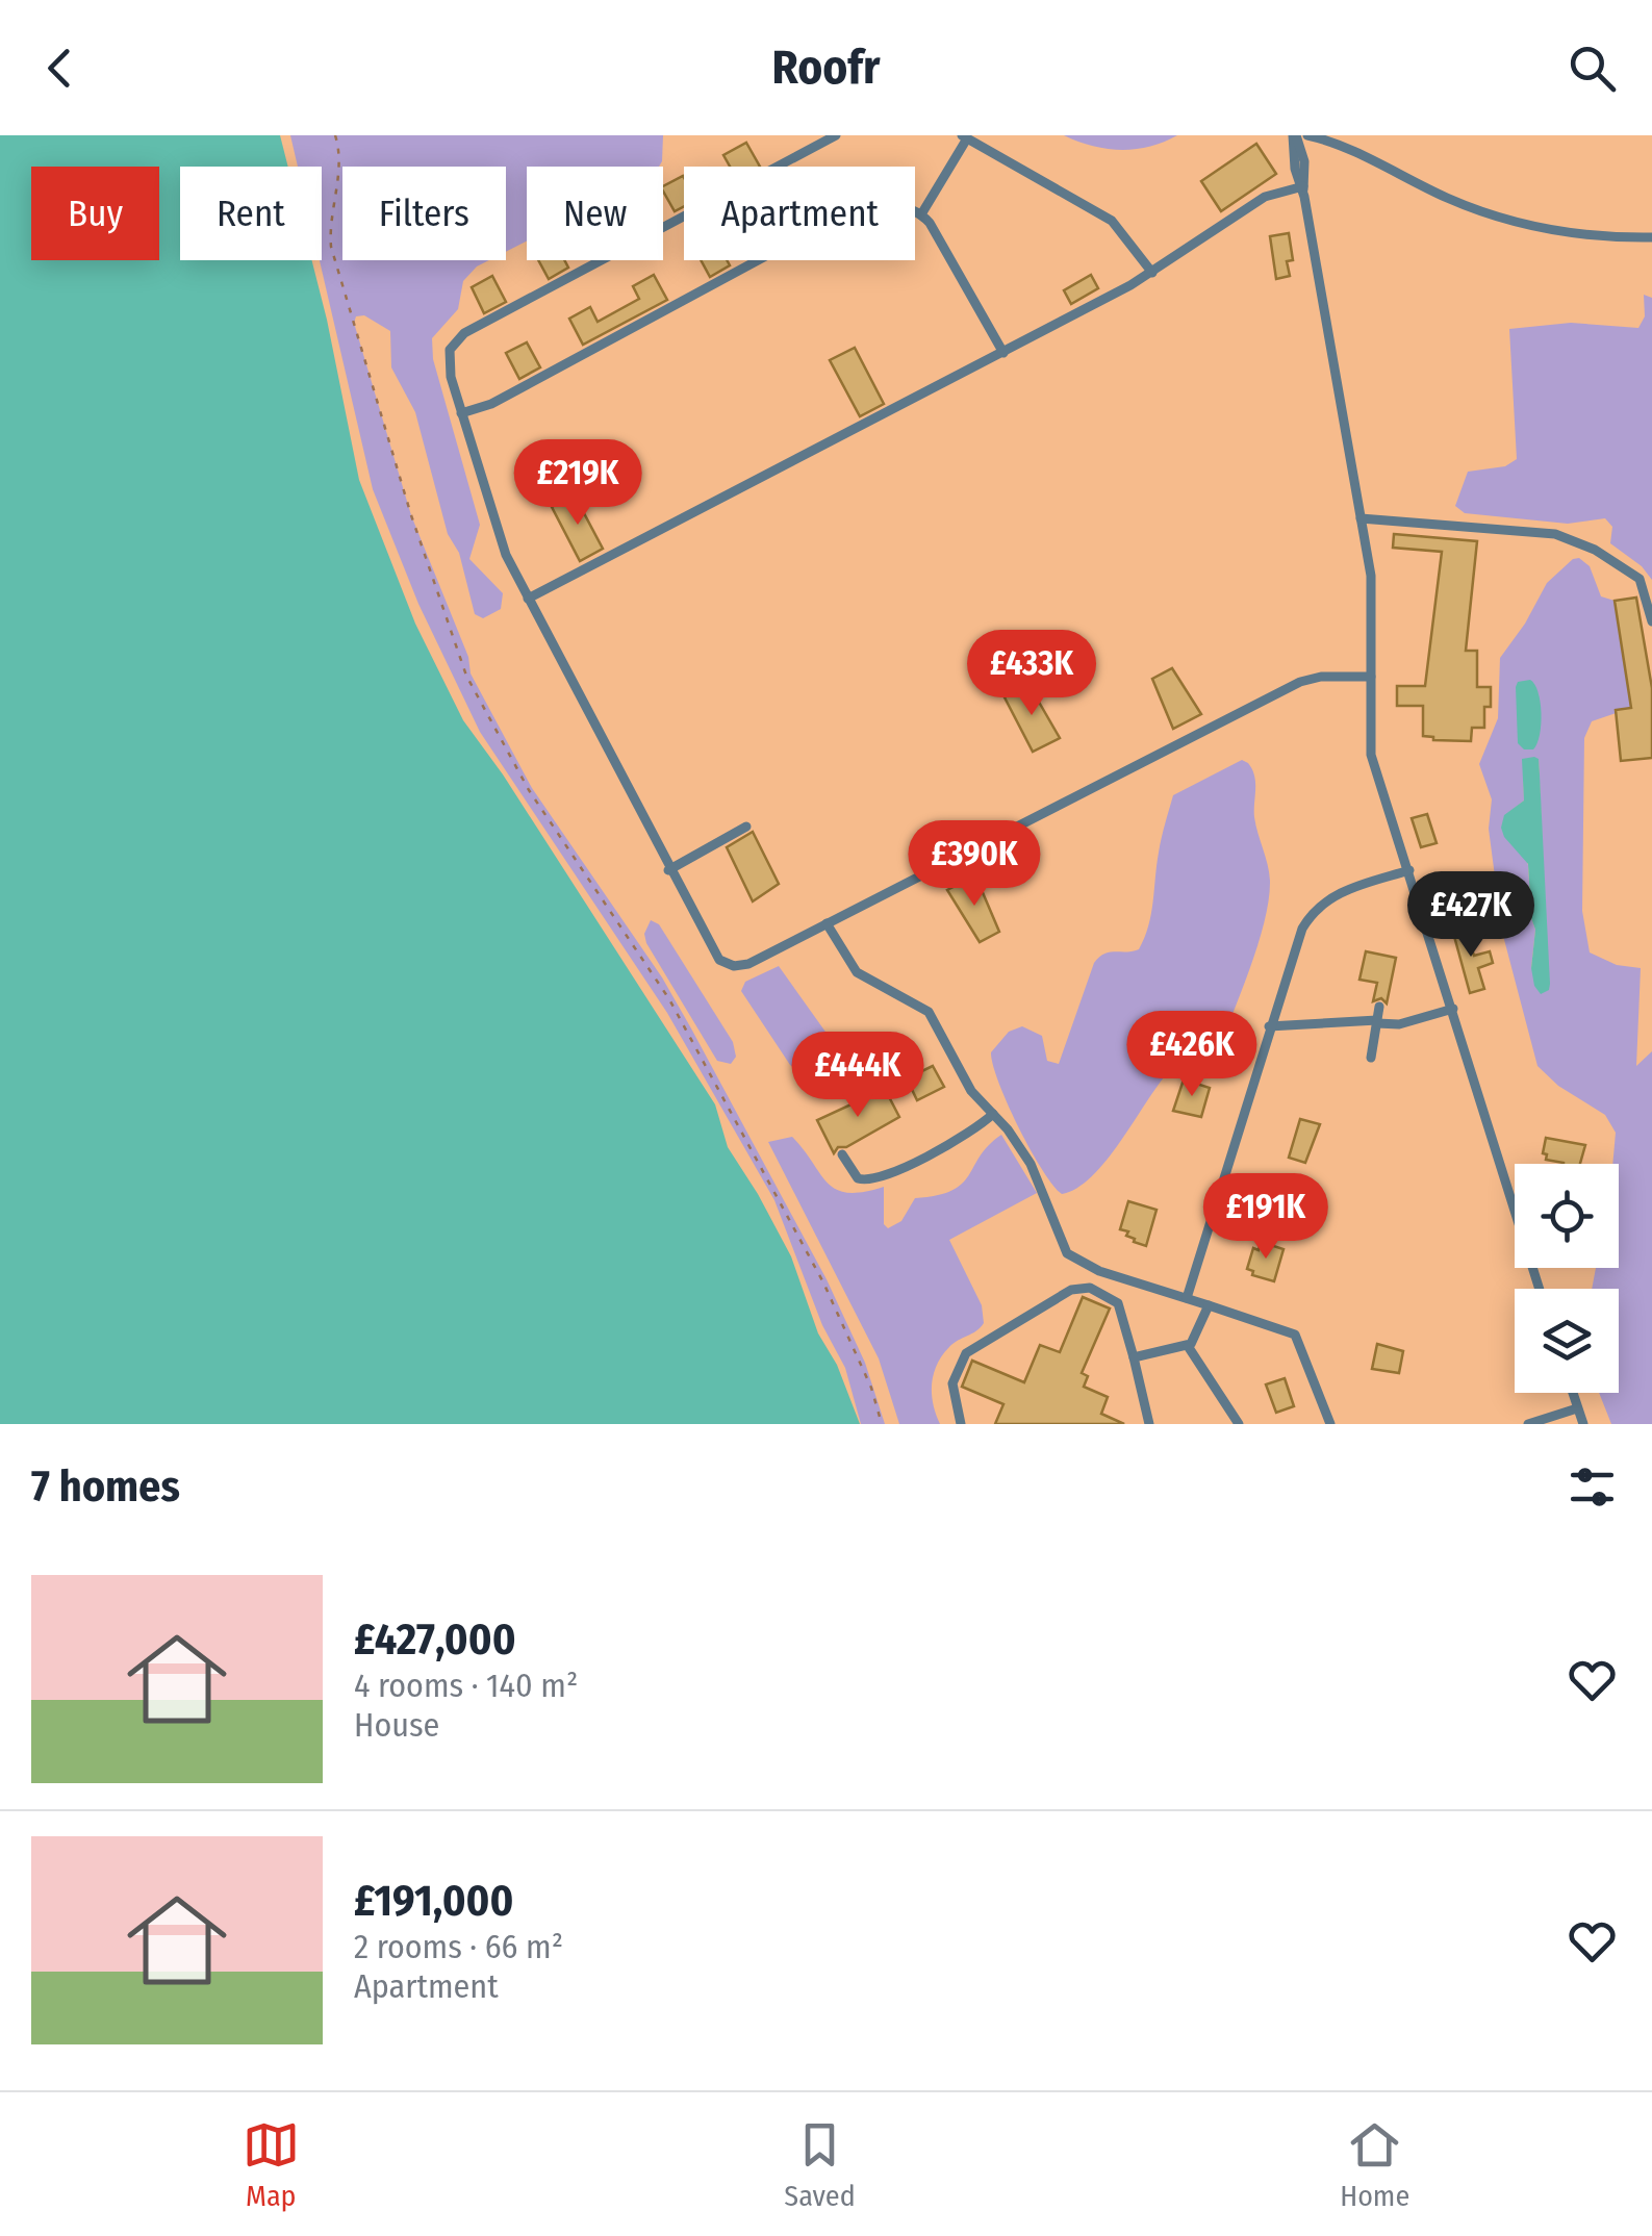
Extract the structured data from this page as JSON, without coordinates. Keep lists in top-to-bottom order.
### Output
{
  "page": {
    "header": "Roofr",
    "chip": [
      "Buy",
      "Rent",
      "Filters",
      "New",
      "Apartment"
    ],
    "price": [
      "£219K",
      "£433K",
      "£390K",
      "£427K",
      "£426K",
      "£444K",
      "£191K"
    ],
    "heading": "7 homes",
    "list": [
      {
        "name": "£427,000",
        "note": "4 rooms · 140 m² · House"
      },
      {
        "name": "£191,000",
        "note": "2 rooms · 66 m² · Apartment"
      }
    ],
    "tabs": ["Map", "Saved", "Home"]
  }
}
